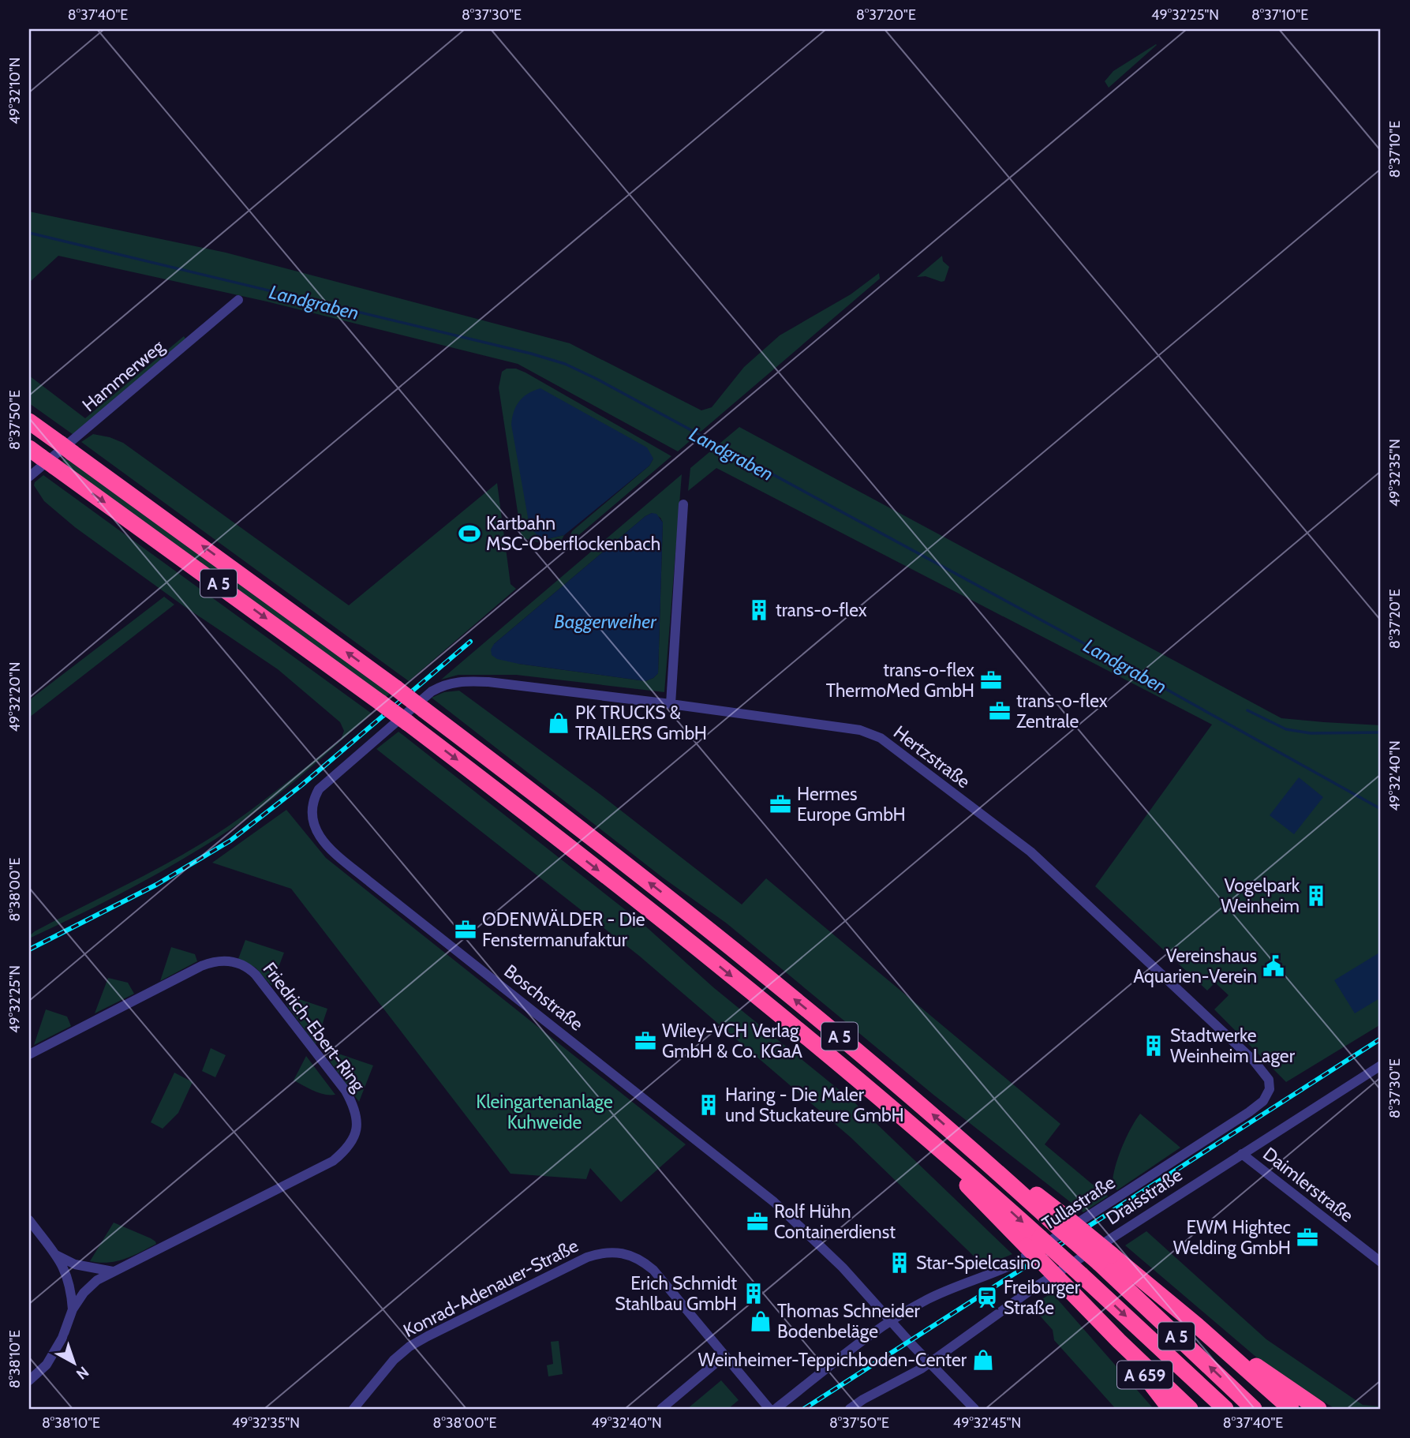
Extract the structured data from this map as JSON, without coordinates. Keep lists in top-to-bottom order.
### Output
{
  "streets": {
    "highway": ["A 5", "A 659"],
    "street": [
      "Hammerweg",
      "Hertzstraße",
      "Boschstraße",
      "Friedrich-Ebert-Ring",
      "Daimlerstraße",
      "Draisstraße",
      "Tullastraße",
      "Konrad-Adenauer-Straße"
    ]
  },
  "crossings": [
    ["Hertzstraße", "Boschstraße"],
    ["Hertzstraße", "Tullastraße"],
    ["Boschstraße", "Tullastraße"],
    ["Daimlerstraße", "Draisstraße"]
  ],
  "water": ["Landgraben", "Baggerweiher"],
  "parks": ["Kleingartenanlage Kuhweide"],
  "places": {
    "sports": ["Kartbahn MSC-Oberflockenbach"],
    "building": [
      "trans-o-flex",
      "Vogelpark Weinheim",
      "Stadtwerke Weinheim Lager",
      "Haring - Die Maler und Stuckateure GmbH",
      "Star-Spielcasino",
      "Erich Schmidt Stahlbau GmbH"
    ],
    "office": [
      "trans-o-flex ThermoMed GmbH",
      "trans-o-flex Zentrale",
      "Hermes Europe GmbH",
      "ODENWÄLDER - Die Fenstermanufaktur",
      "Wiley-VCH Verlag GmbH & Co. KGaA",
      "Rolf Hühn Containerdienst",
      "EWM Hightec Welding GmbH"
    ],
    "shop": ["PK TRUCKS & TRAILERS GmbH", "Thomas Schneider Bodenbeläge", "Weinheimer-Teppichboden-Center"],
    "public building": ["Vereinshaus Aquarien-Verein"],
    "station": ["Freiburger Straße"]
  },
  "north": "bottom right",
  "coordinates": [
    "8°37'40\"E",
    "8°37'30\"E",
    "8°37'20\"E",
    "49°32'25\"N",
    "8°37'10\"E",
    "49°32'10\"N",
    "8°37'50\"E",
    "49°32'35\"N",
    "49°32'20\"N",
    "49°32'40\"N",
    "8°38'00\"E",
    "8°38'10\"E",
    "49°32'45\"N"
  ]
}
